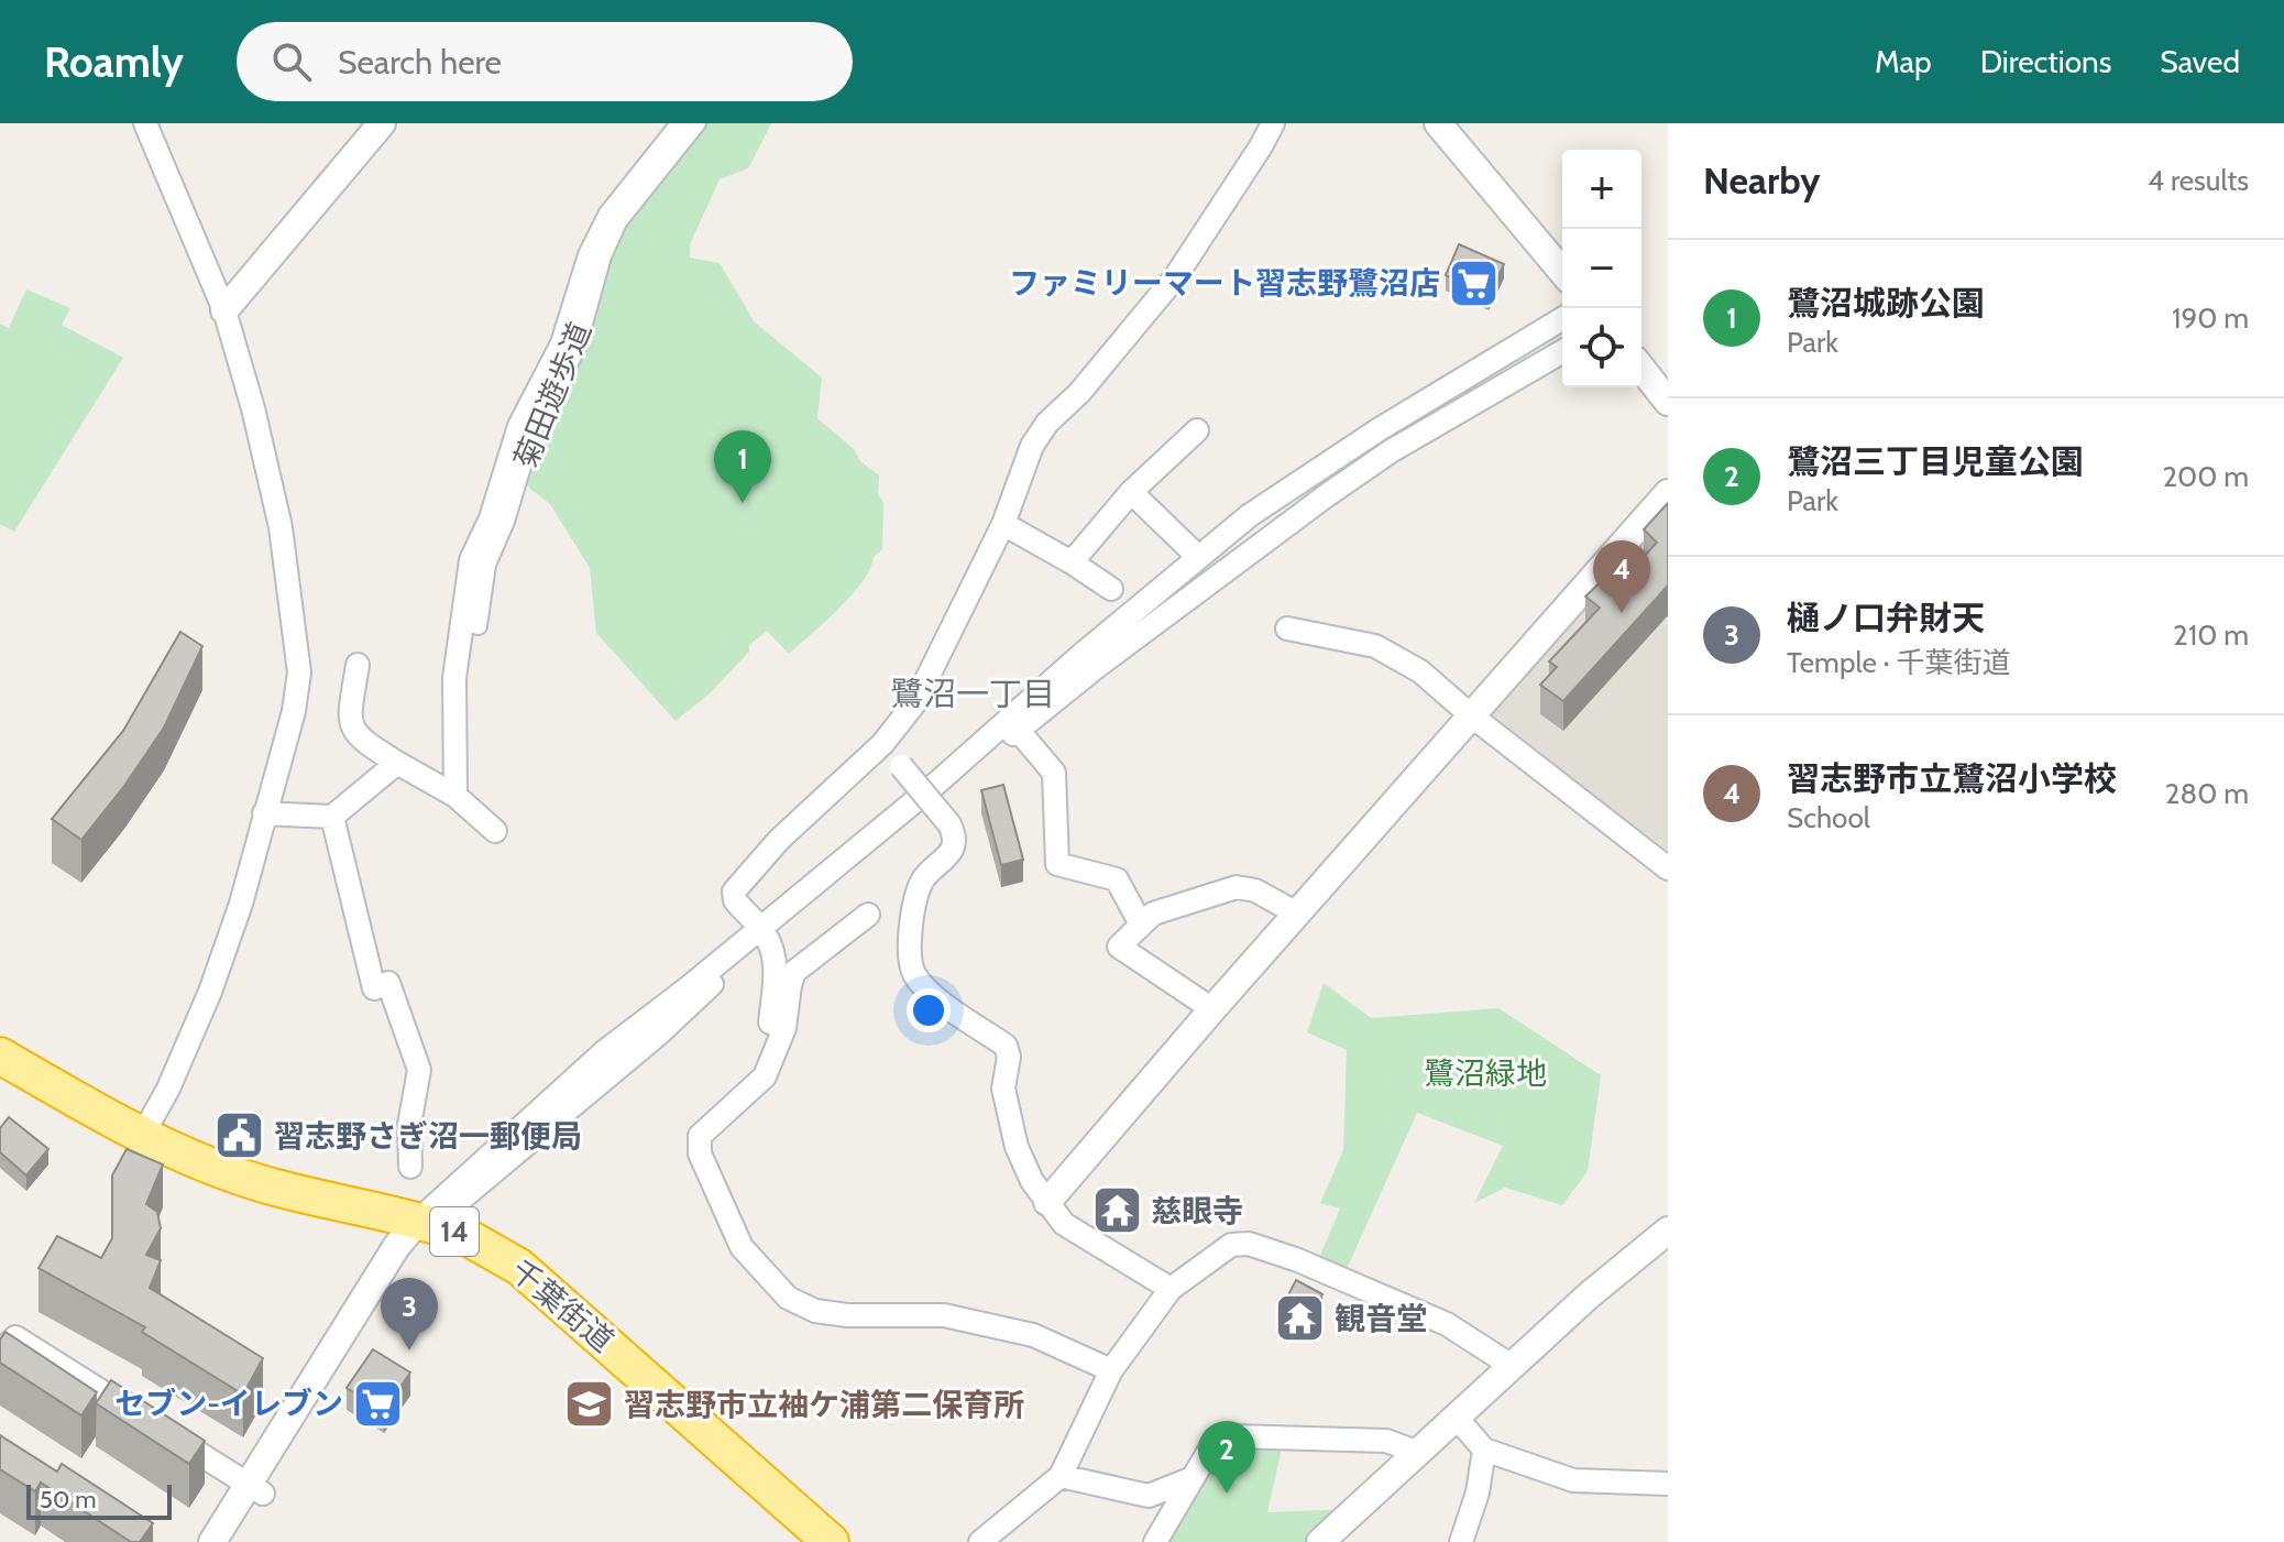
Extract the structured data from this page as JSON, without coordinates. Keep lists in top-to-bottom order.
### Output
{
  "streets": {
    "highway": ["14", "千葉街道"],
    "street": ["菊田遊歩道"]
  },
  "districts": ["鷺沼一丁目"],
  "parks": ["鷺沼緑地"],
  "places": {
    "supermarket": ["ファミリーマート習志野鷺沼店", "セブン-イレブン"],
    "public building": ["習志野さぎ沼一郵便局"],
    "temple": ["慈眼寺", "観音堂"],
    "school or university": ["習志野市立袖ケ浦第二保育所"]
  },
  "scale_bar": "50 m",
  "page": {
    "header": "Roamly",
    "search": "Search here",
    "nav": ["Map", "Directions", "Saved"],
    "heading": ["Nearby", "4 results"],
    "map_buttons": ["+", "−"],
    "list": [
      {
        "mark": "1",
        "name": "鷺沼城跡公園",
        "note": "Park",
        "value": "190 m"
      },
      {
        "mark": "2",
        "name": "鷺沼三丁目児童公園",
        "note": "Park",
        "value": "200 m"
      },
      {
        "mark": "3",
        "name": "樋ノ口弁財天",
        "note": "Temple · 千葉街道",
        "value": "210 m"
      },
      {
        "mark": "4",
        "name": "習志野市立鷺沼小学校",
        "note": "School",
        "value": "280 m"
      }
    ],
    "pins": [
      "1",
      "4",
      "3",
      "2"
    ],
    "scale": "50 m"
  }
}
